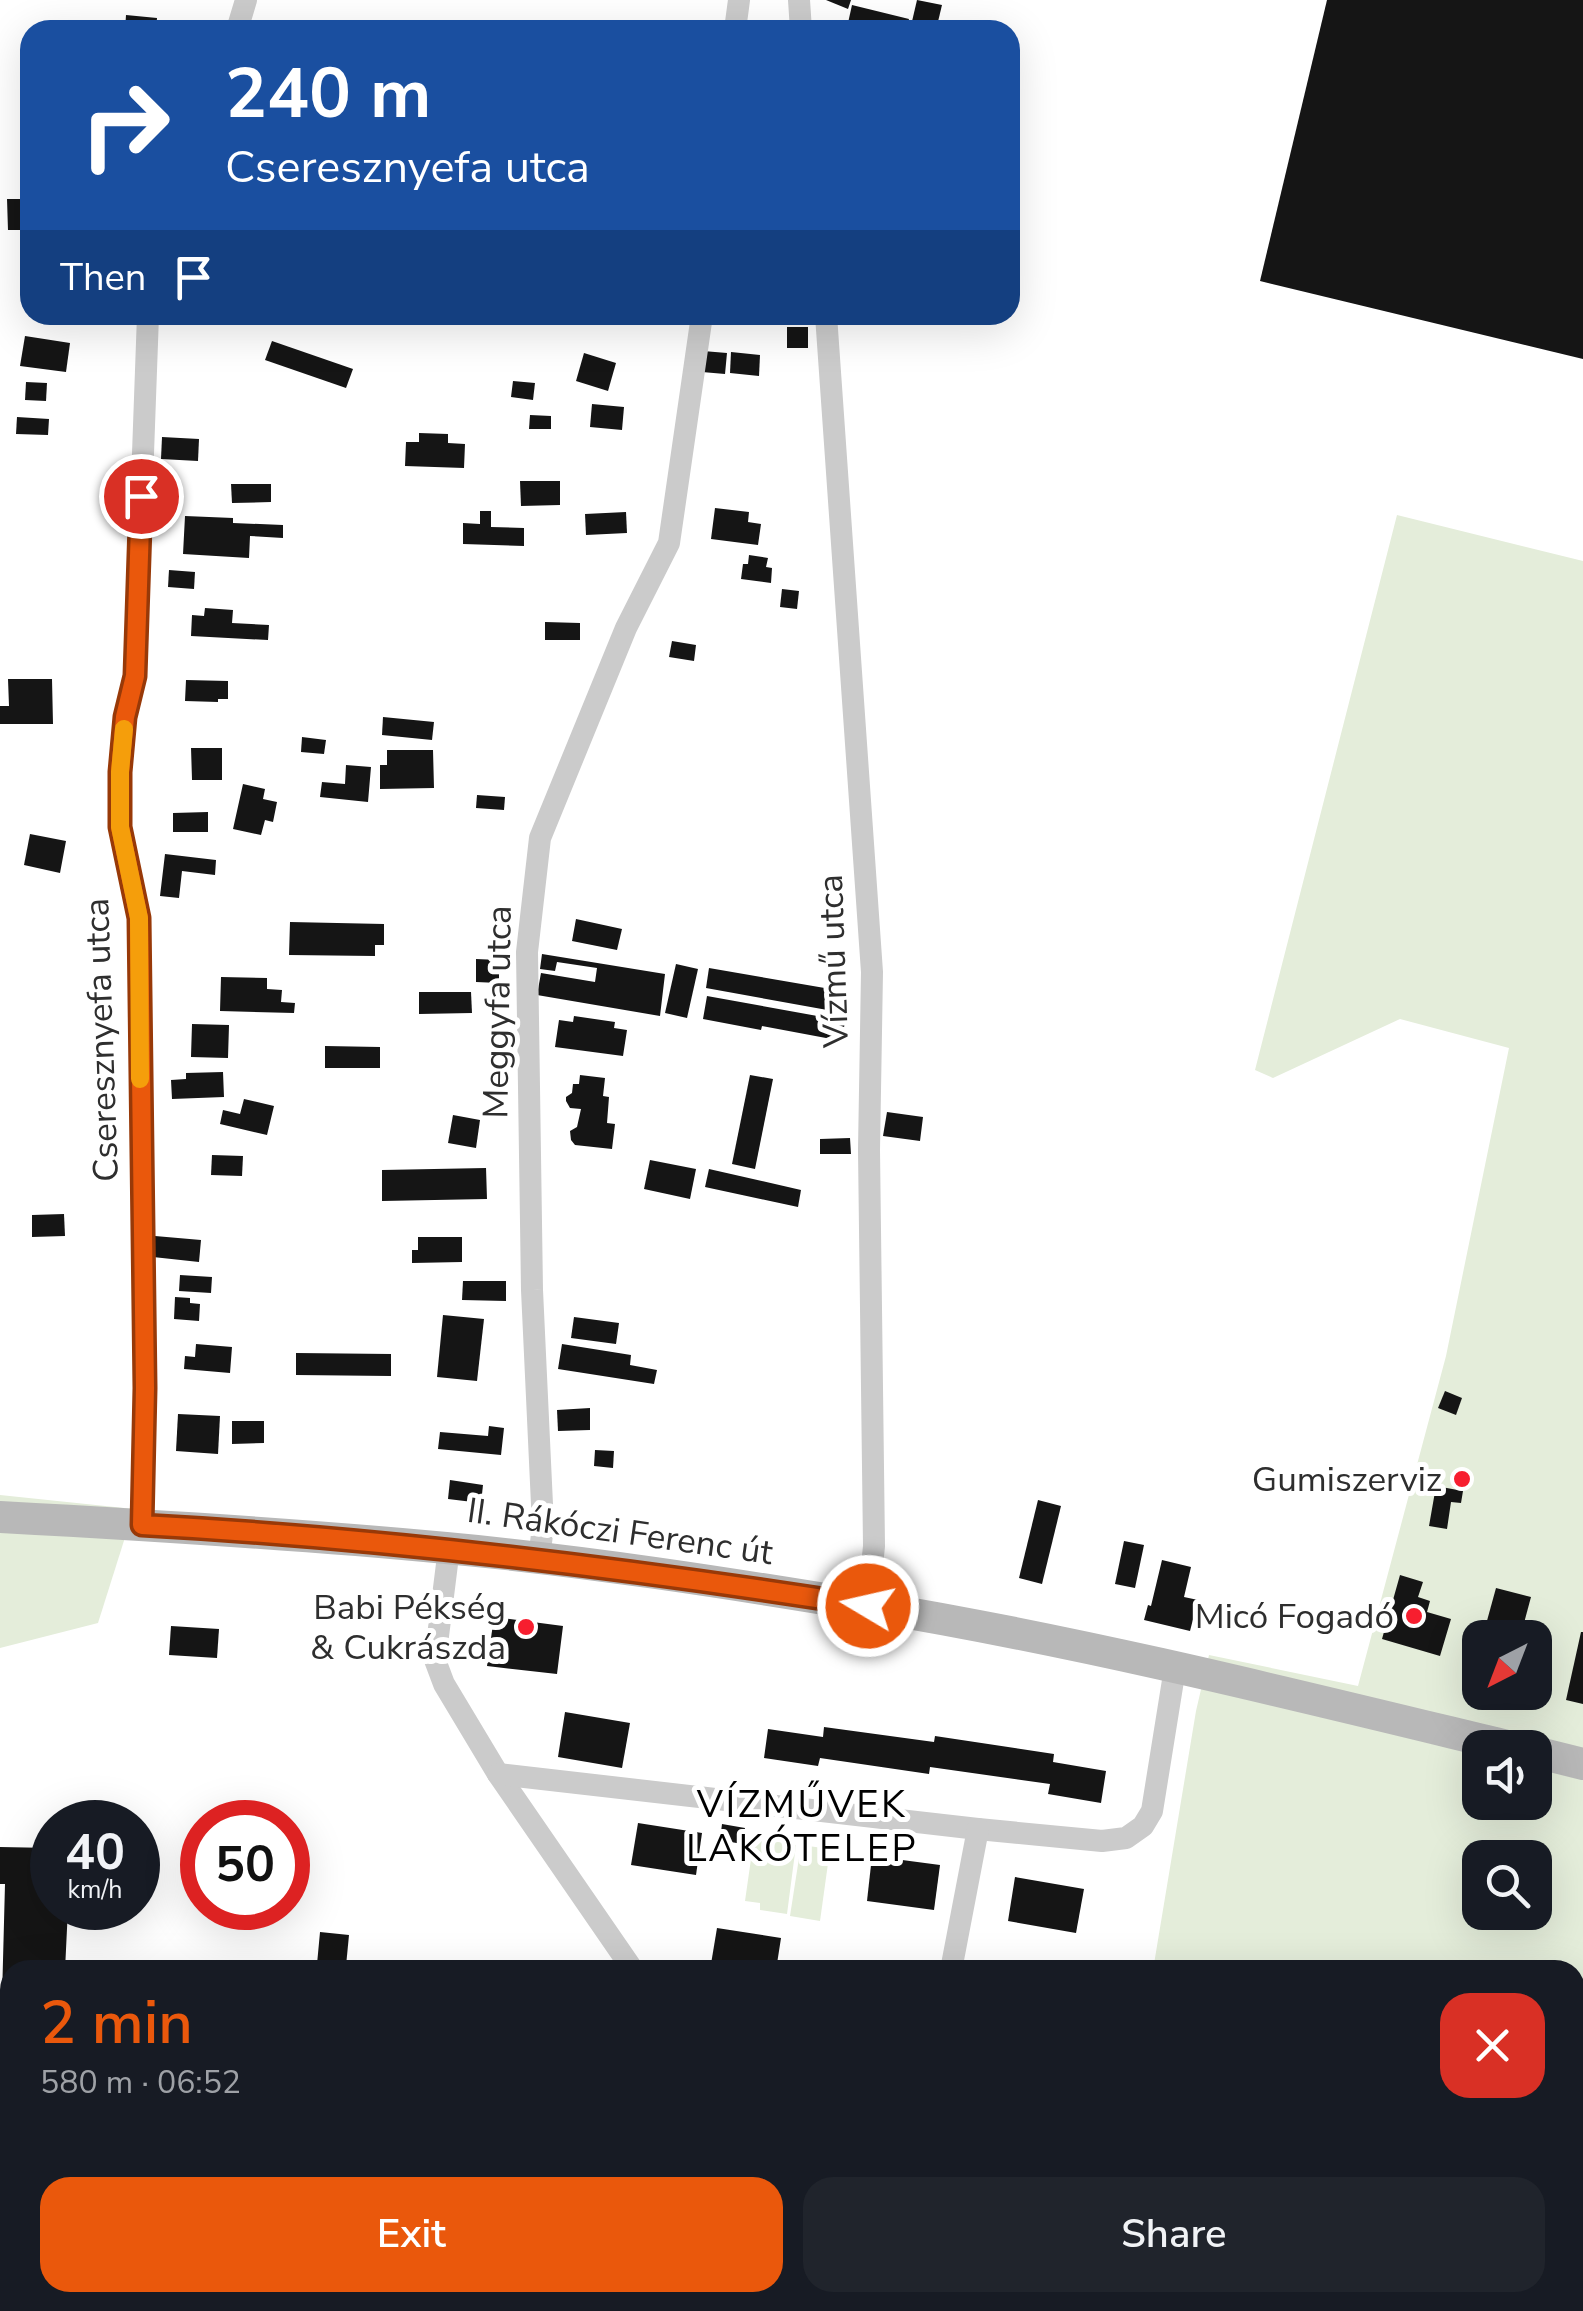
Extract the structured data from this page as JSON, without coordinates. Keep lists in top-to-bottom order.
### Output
{
  "streets": {
    "main road": ["II. Rákóczi Ferenc út"],
    "street": ["Vízmű utca", "Meggyfa utca", "Cseresznyefa utca"]
  },
  "crossings": [
    ["Vízmű utca", "II. Rákóczi Ferenc út"],
    ["Meggyfa utca", "II. Rákóczi Ferenc út"],
    ["Cseresznyefa utca", "II. Rákóczi Ferenc út"]
  ],
  "districts": ["VÍZMŰVEK LAKÓTELEP"],
  "places": ["Gumiszerviz", "Micó Fogadó", "Babi Pékség & Cukrászda"],
  "north": "bottom left",
  "page": {
    "turn": ["240 m", "Cseresznyefa utca"],
    "then": "Then",
    "speed": "40 km/h",
    "limit": "50",
    "heading": ["2 min", "580 m · 06:52"],
    "buttons": ["Exit", "Share"]
  }
}
